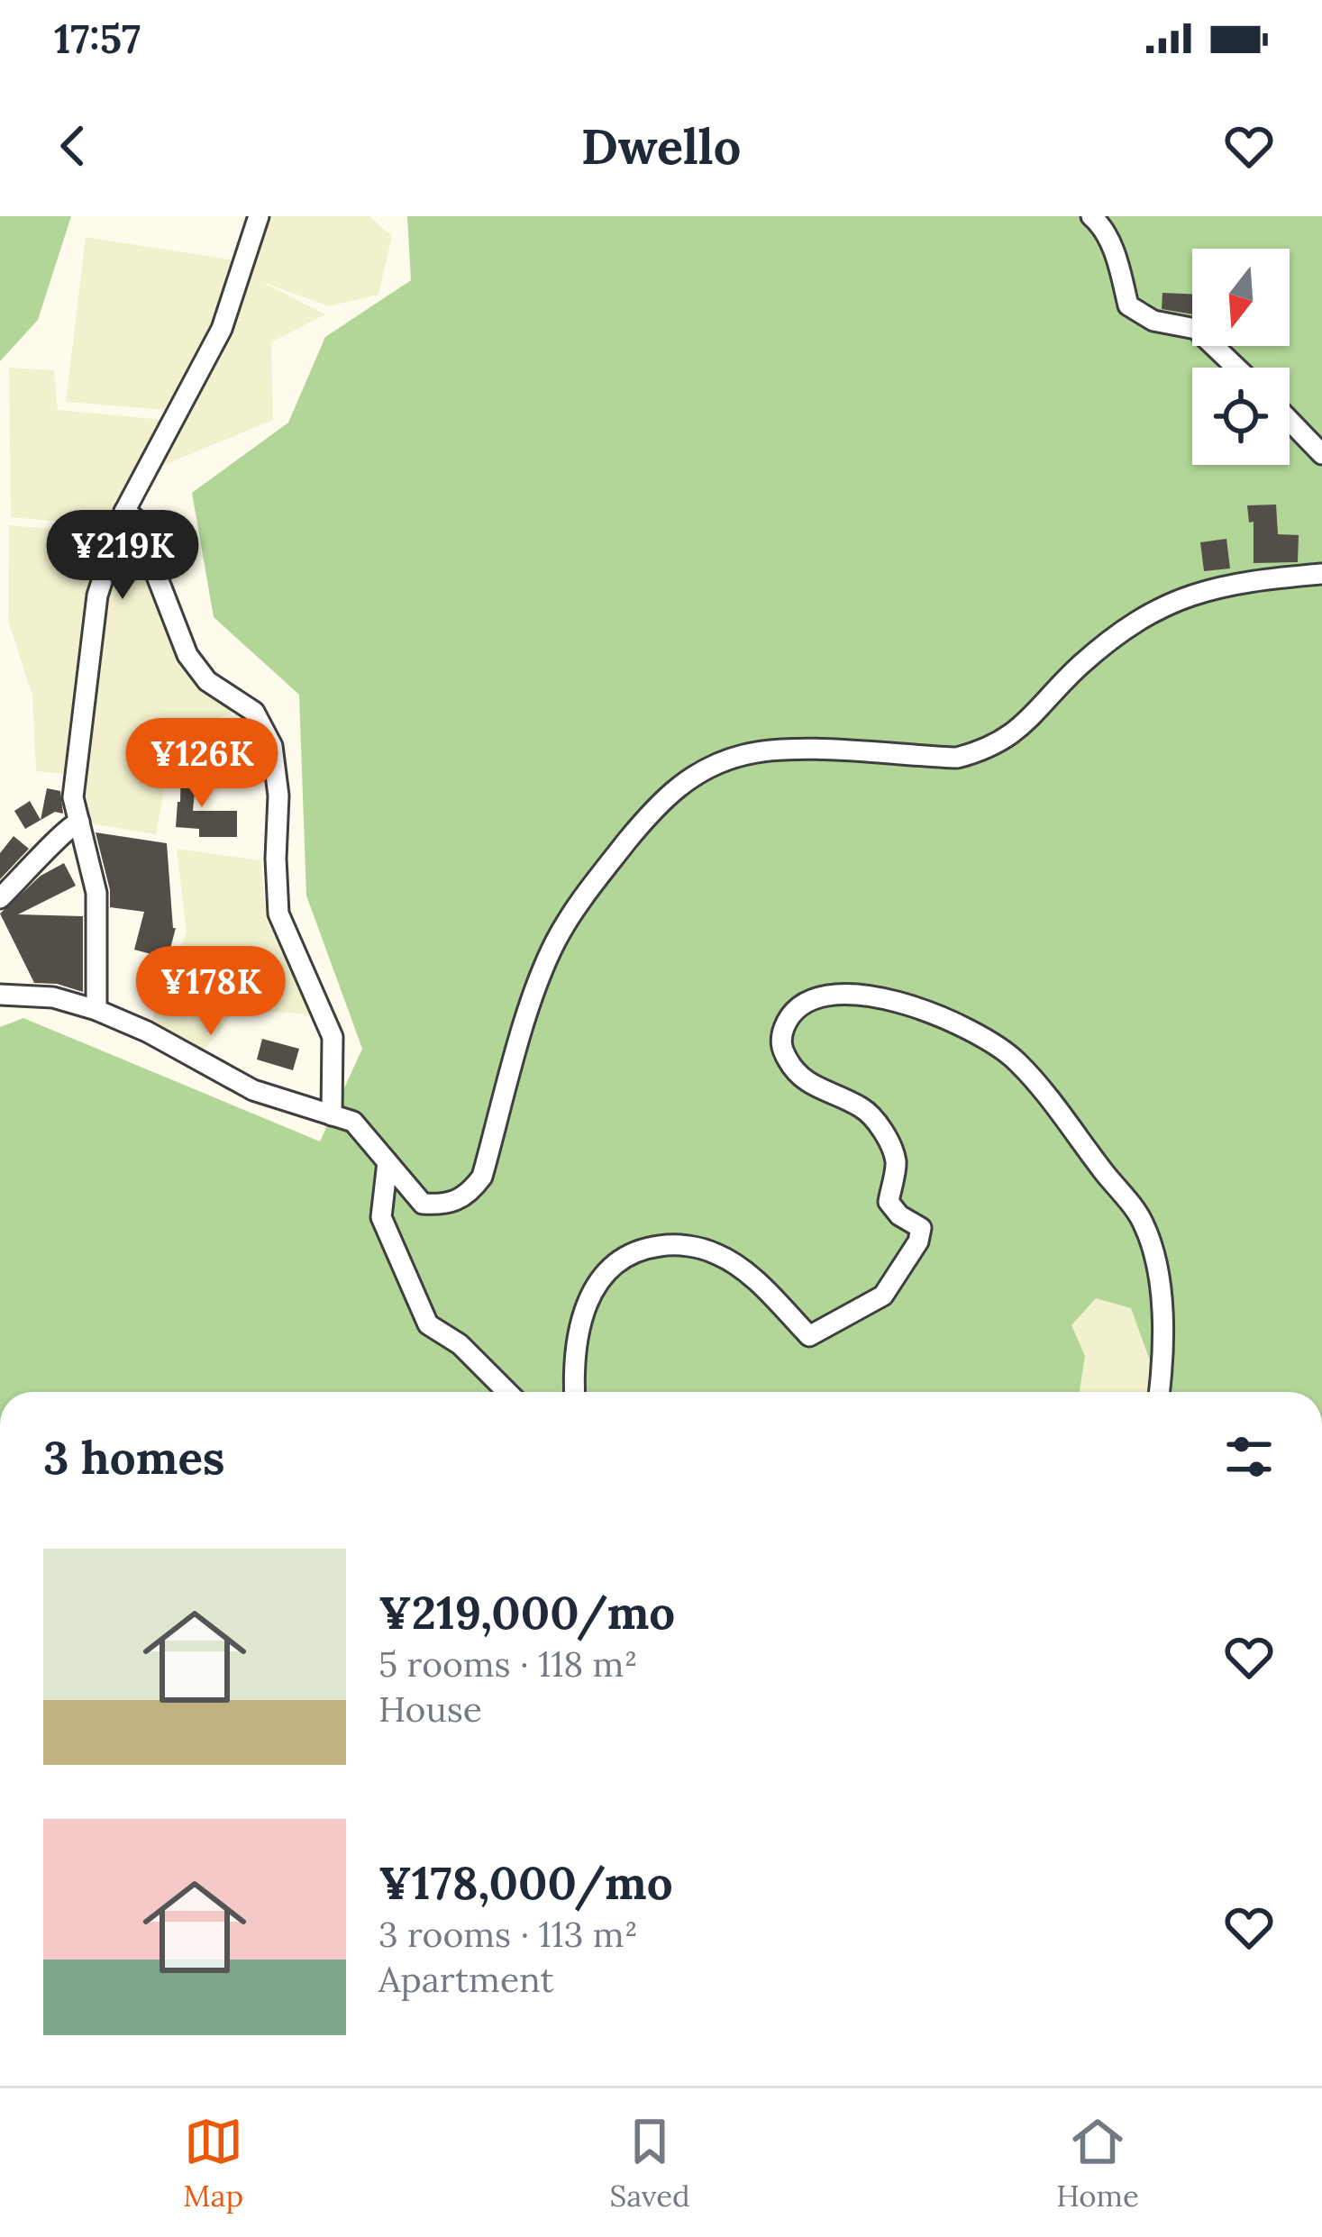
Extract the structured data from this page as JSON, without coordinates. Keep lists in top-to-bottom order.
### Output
{
  "north": "bottom",
  "page": {
    "status": "17:57",
    "header": "Dwello",
    "price": ["¥219K", "¥126K", "¥178K"],
    "heading": "3 homes",
    "list": [
      {
        "name": "¥219,000/mo",
        "note": "5 rooms · 118 m² · House"
      },
      {
        "name": "¥178,000/mo",
        "note": "3 rooms · 113 m² · Apartment"
      }
    ],
    "tabs": ["Map", "Saved", "Home"]
  }
}
